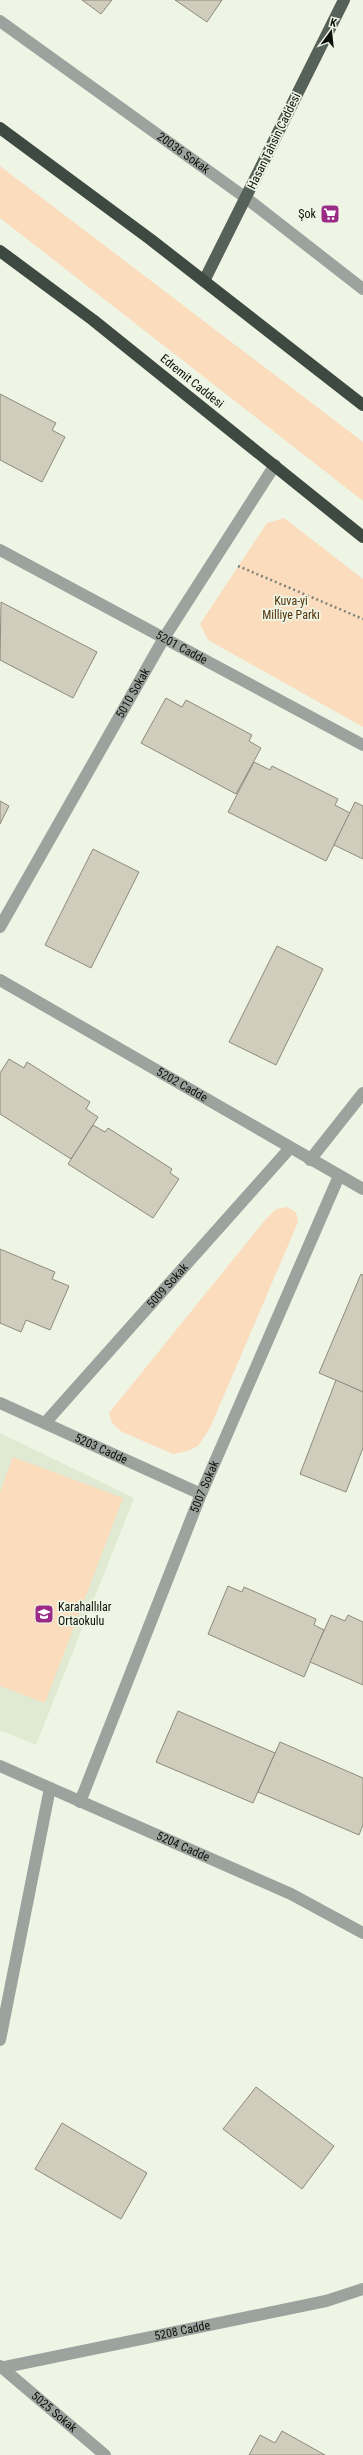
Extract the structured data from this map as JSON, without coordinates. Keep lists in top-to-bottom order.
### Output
{
  "streets": {
    "highway": ["Edremit Caddesi"],
    "main road": ["Hasan Tahsin Caddesi"],
    "street": [
      "20036 Sokak",
      "5201 Cadde",
      "5010 Sokak",
      "5202 Cadde",
      "5009 Sokak",
      "5203 Cadde",
      "5007 Sokak",
      "5204 Cadde",
      "5208 Cadde",
      "5025 Sokak"
    ]
  },
  "crossings": [
    ["Hasan Tahsin Caddesi", "20036 Sokak"],
    ["Edremit Caddesi", "5010 Sokak"],
    ["5201 Cadde", "5010 Sokak"],
    ["5202 Cadde", "5009 Sokak"],
    ["5202 Cadde", "5007 Sokak"],
    ["5009 Sokak", "5203 Cadde"],
    ["5203 Cadde", "5007 Sokak"],
    ["5007 Sokak", "5204 Cadde"],
    ["5208 Cadde", "5025 Sokak"]
  ],
  "parks": ["Kuva-yi Milliye Parkı"],
  "places": {
    "supermarket": ["Şok"],
    "school or university": ["Karahallılar Ortaokulu"]
  },
  "north": "top"
}
